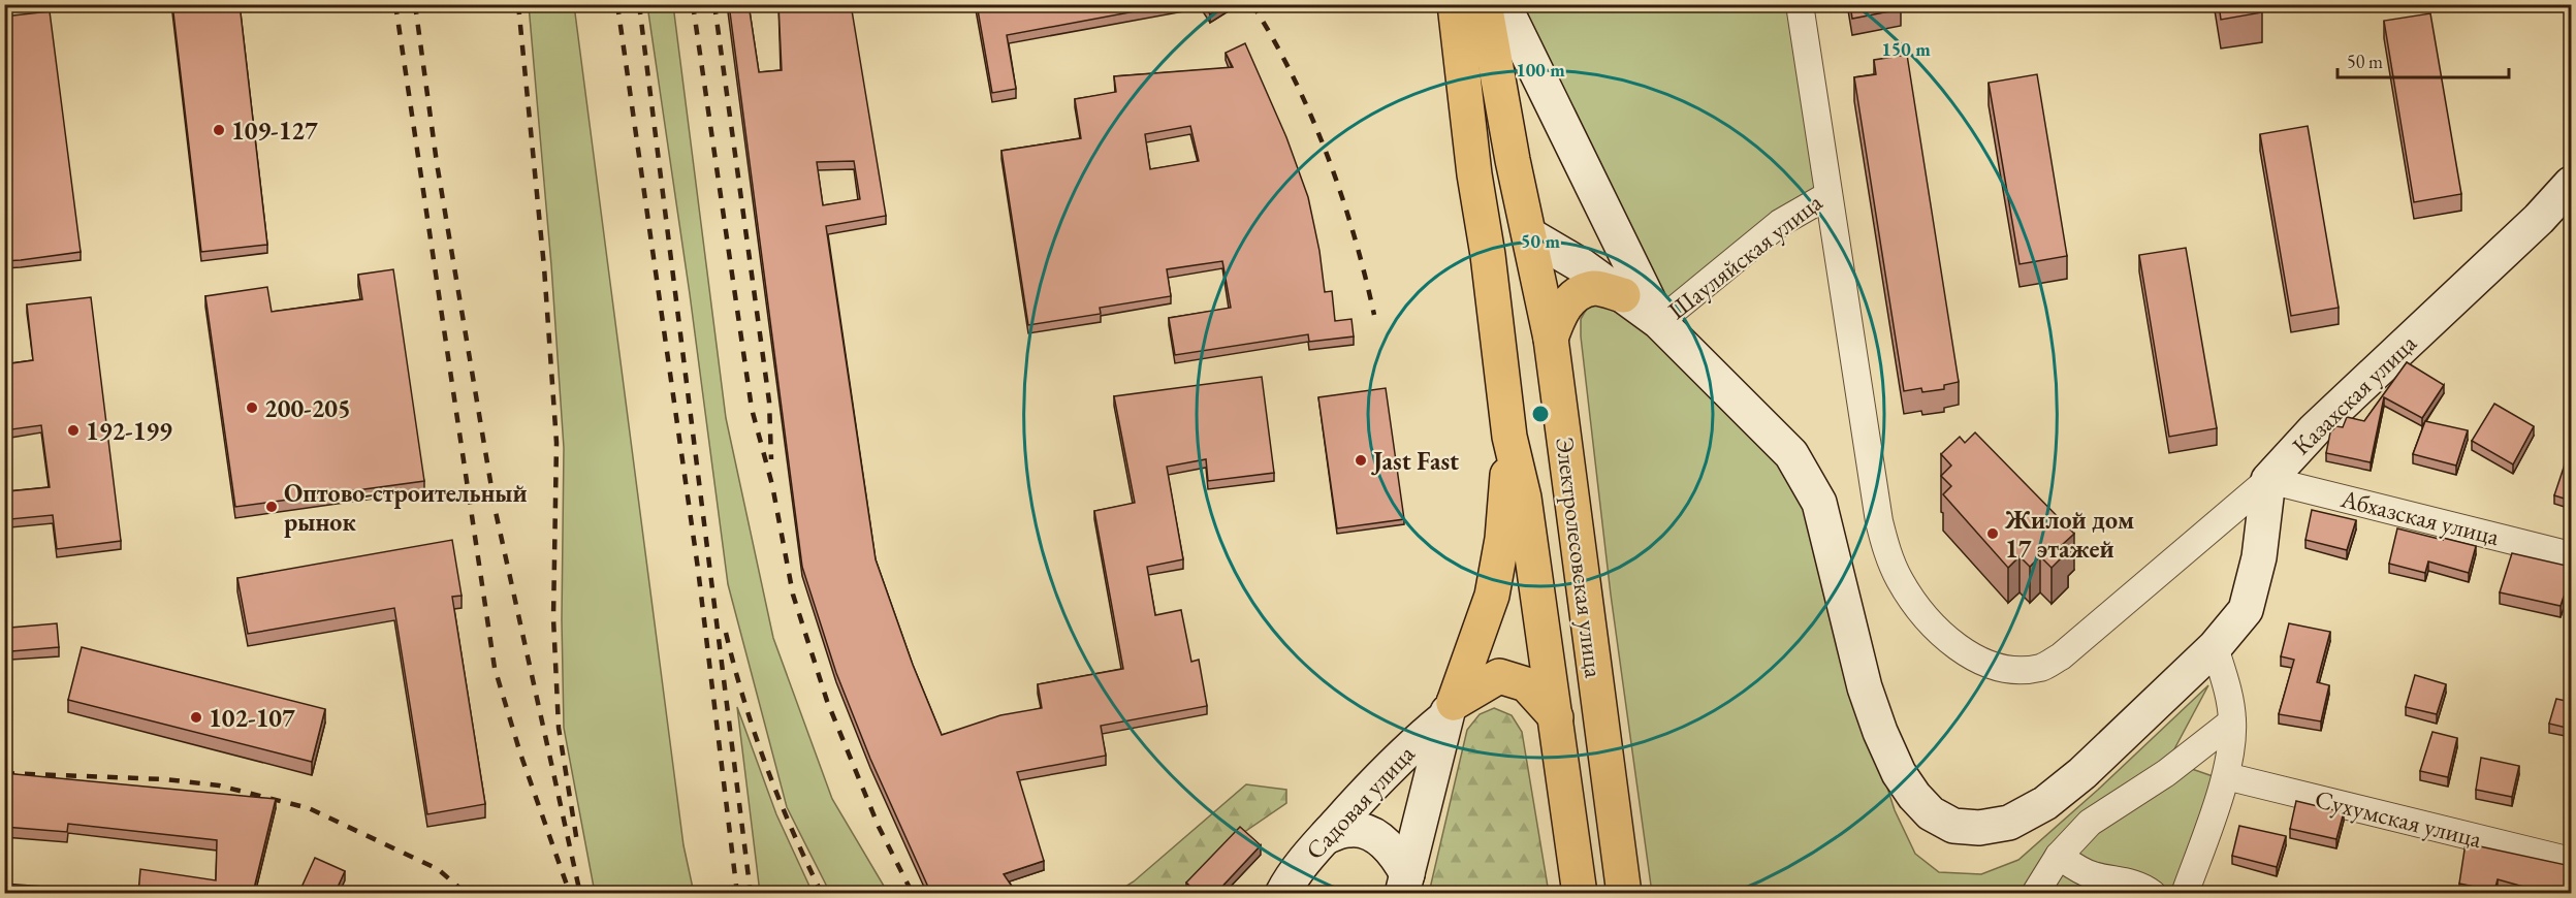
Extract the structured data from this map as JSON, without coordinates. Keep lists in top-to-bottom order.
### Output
{
  "streets": {
    "main road": ["Казахская улица", "Электролесовская улица", "Садовая улица"],
    "street": ["Шауляйская улица", "Абхазская улица", "Сухумская улица"]
  },
  "crossings": [
    ["Казахская улица", "Абхазская улица"]
  ],
  "places": [
    "109-127",
    "200-205",
    "192-199",
    "Jast Fast",
    "Оптово-строительный рынок",
    "Жилой дом 17 этажей",
    "102-107"
  ],
  "scale_bar": "50 m",
  "rings": ["150 m", "100 m", "50 m"]
}
